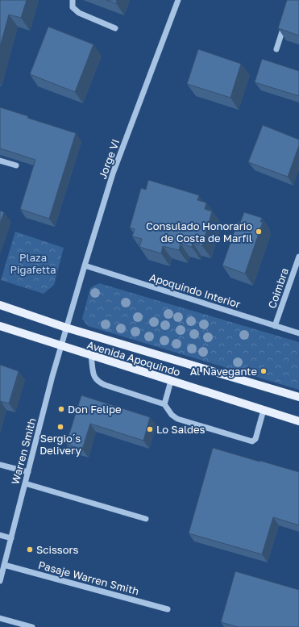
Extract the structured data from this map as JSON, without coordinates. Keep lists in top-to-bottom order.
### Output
{
  "streets": {
    "main road": ["Avenida Apoquindo"],
    "street": [
      "Jorge VI",
      "Coimbra",
      "Apoquindo Interior",
      "Warren Smith",
      "Pasaje Warren Smith"
    ]
  },
  "crossings": [
    ["Jorge VI", "Apoquindo Interior"],
    ["Jorge VI", "Avenida Apoquindo"],
    ["Jorge VI", "Warren Smith"],
    ["Coimbra", "Apoquindo Interior"],
    ["Avenida Apoquindo", "Warren Smith"],
    ["Warren Smith", "Pasaje Warren Smith"]
  ],
  "parks": ["Plaza Pigafetta"],
  "places": [
    "Consulado Honorario de Costa de Marfil",
    "Al Navegante",
    "Don Felipe",
    "Sergio´s Delivery",
    "Lo Saldes",
    "Scissors"
  ]
}
